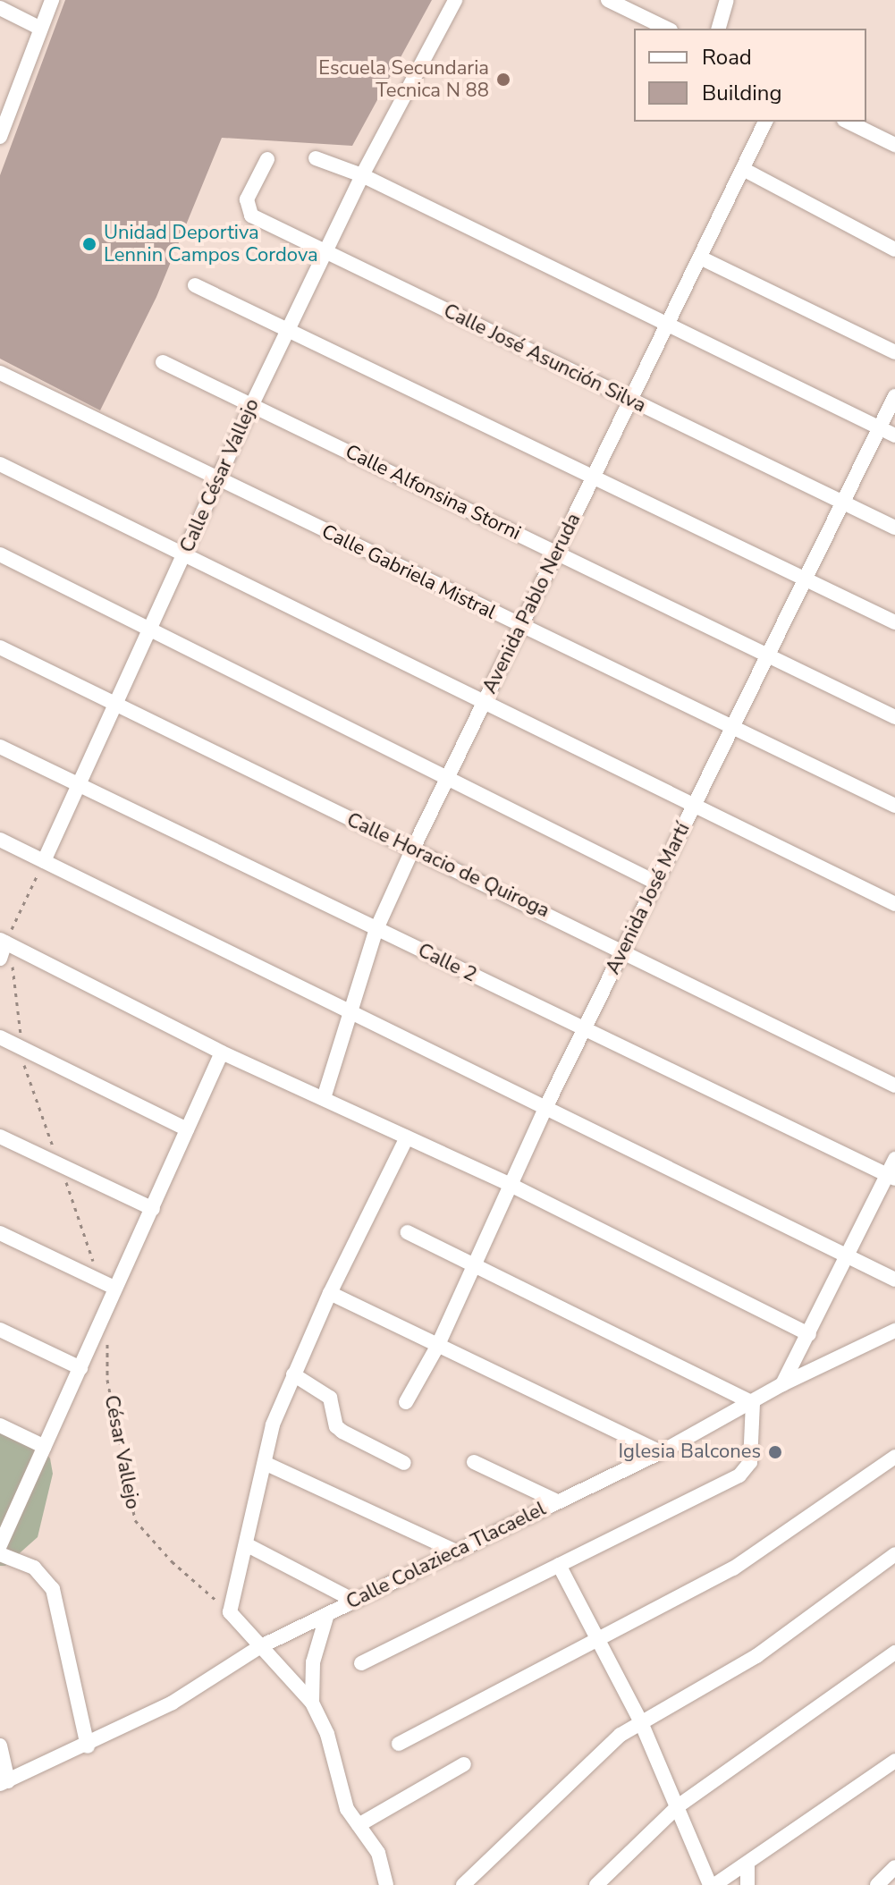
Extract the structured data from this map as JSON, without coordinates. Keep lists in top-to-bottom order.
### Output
{
  "streets": {
    "street": [
      "Calle José Asunción Silva",
      "Calle César Vallejo",
      "Calle Alfonsina Storni",
      "Calle Gabriela Mistral",
      "Avenida Pablo Neruda",
      "Calle Horacio de Quiroga",
      "Avenida José Martí",
      "Calle 2",
      "Calle Colazieca Tlacaelel"
    ],
    "path": ["César Vallejo"]
  },
  "crossings": [
    ["Calle José Asunción Silva", "Calle César Vallejo"],
    ["Calle José Asunción Silva", "Avenida Pablo Neruda"],
    ["Calle José Asunción Silva", "Avenida José Martí"],
    ["Calle César Vallejo", "Calle Alfonsina Storni"],
    ["Calle César Vallejo", "Calle Gabriela Mistral"],
    ["Calle César Vallejo", "Calle Horacio de Quiroga"],
    ["Calle César Vallejo", "Calle 2"],
    ["Calle Alfonsina Storni", "Avenida Pablo Neruda"],
    ["Calle Alfonsina Storni", "Avenida José Martí"],
    ["Calle Gabriela Mistral", "Avenida Pablo Neruda"],
    ["Calle Gabriela Mistral", "Avenida José Martí"],
    ["Avenida Pablo Neruda", "Calle Horacio de Quiroga"],
    ["Avenida Pablo Neruda", "Calle 2"],
    ["Calle Horacio de Quiroga", "Avenida José Martí"],
    ["Avenida José Martí", "Calle 2"]
  ],
  "places": ["Escuela Secundaria Tecnica N 88", "Unidad Deportiva Lennin Campos Cordova", "Iglesia Balcones"],
  "legend": ["Road", "Building"]
}
